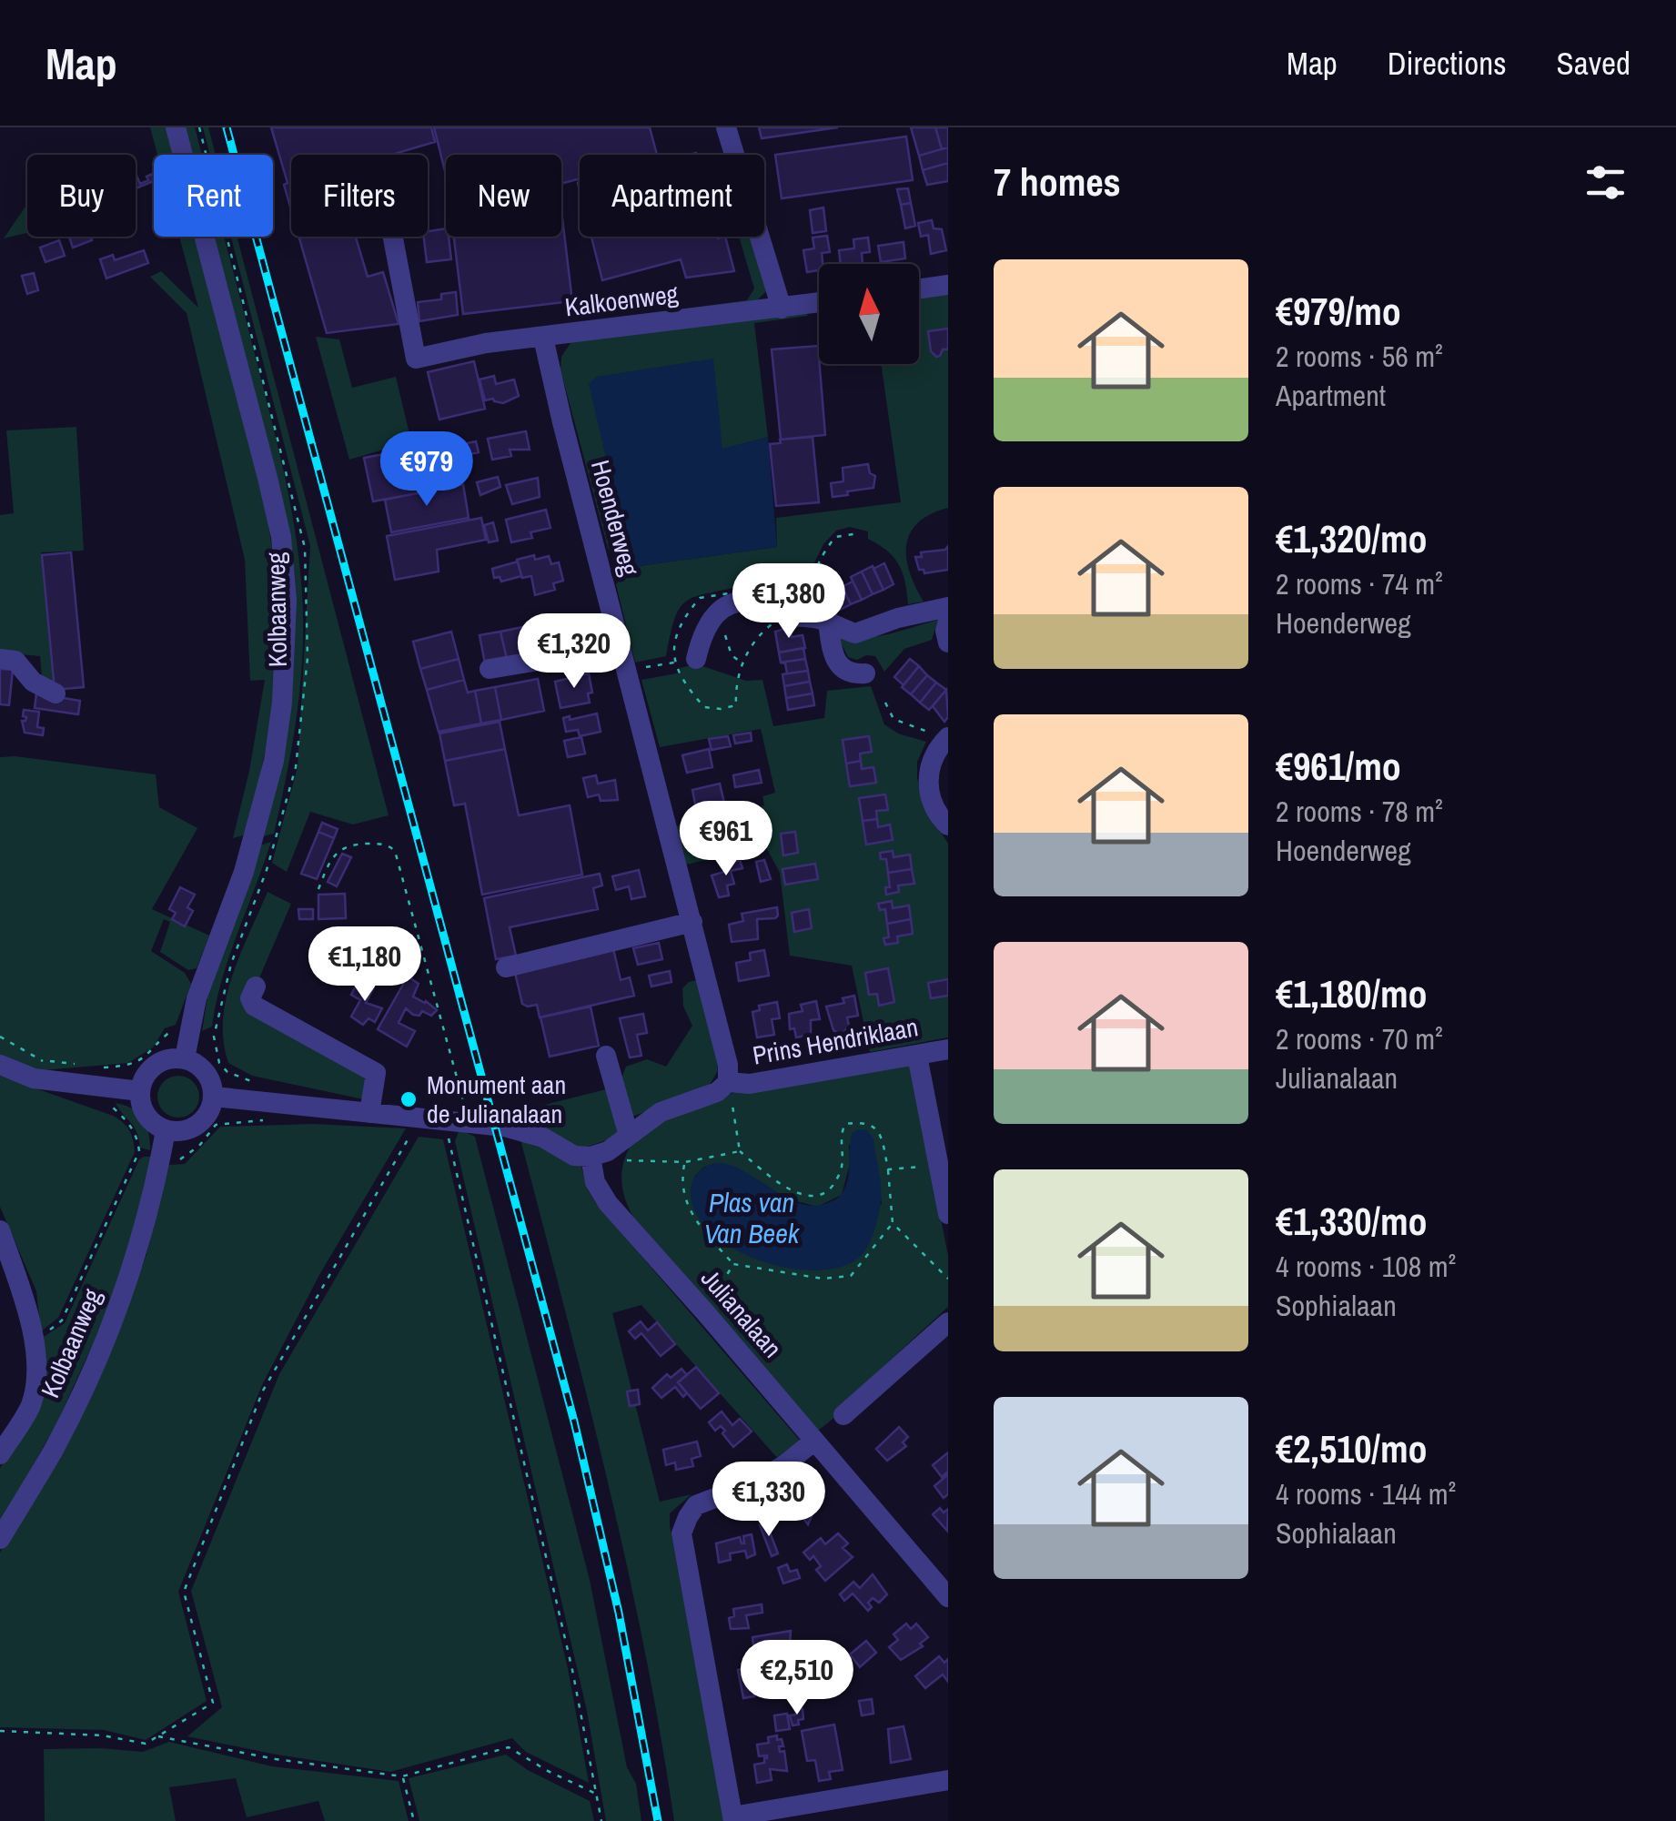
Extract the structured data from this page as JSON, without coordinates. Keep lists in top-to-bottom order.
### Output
{
  "streets": {
    "street": [
      "Kalkoenweg",
      "Hoenderweg",
      "Kolbaanweg",
      "Prins Hendriklaan",
      "Julianalaan"
    ]
  },
  "crossings": [
    ["Kalkoenweg", "Hoenderweg"],
    ["Hoenderweg", "Prins Hendriklaan"],
    ["Prins Hendriklaan", "Julianalaan"]
  ],
  "water": ["Plas van Van Beek"],
  "places": ["Monument aan de Julianalaan"],
  "north": "top",
  "page": {
    "header": "Map",
    "nav": ["Map", "Directions", "Saved"],
    "heading": "7 homes",
    "chip": [
      "Buy",
      "Rent",
      "Filters",
      "New",
      "Apartment"
    ],
    "list": [
      {
        "name": "€979/mo",
        "note": "2 rooms · 56 m² · Apartment"
      },
      {
        "name": "€1,320/mo",
        "note": "2 rooms · 74 m² · Hoenderweg"
      },
      {
        "name": "€961/mo",
        "note": "2 rooms · 78 m² · Hoenderweg"
      },
      {
        "name": "€1,180/mo",
        "note": "2 rooms · 70 m² · Julianalaan"
      },
      {
        "name": "€1,330/mo",
        "note": "4 rooms · 108 m² · Sophialaan"
      },
      {
        "name": "€2,510/mo",
        "note": "4 rooms · 144 m² · Sophialaan"
      }
    ],
    "price": [
      "€979",
      "€1,380",
      "€1,320",
      "€961",
      "€1,180",
      "€1,330",
      "€2,510"
    ]
  }
}
